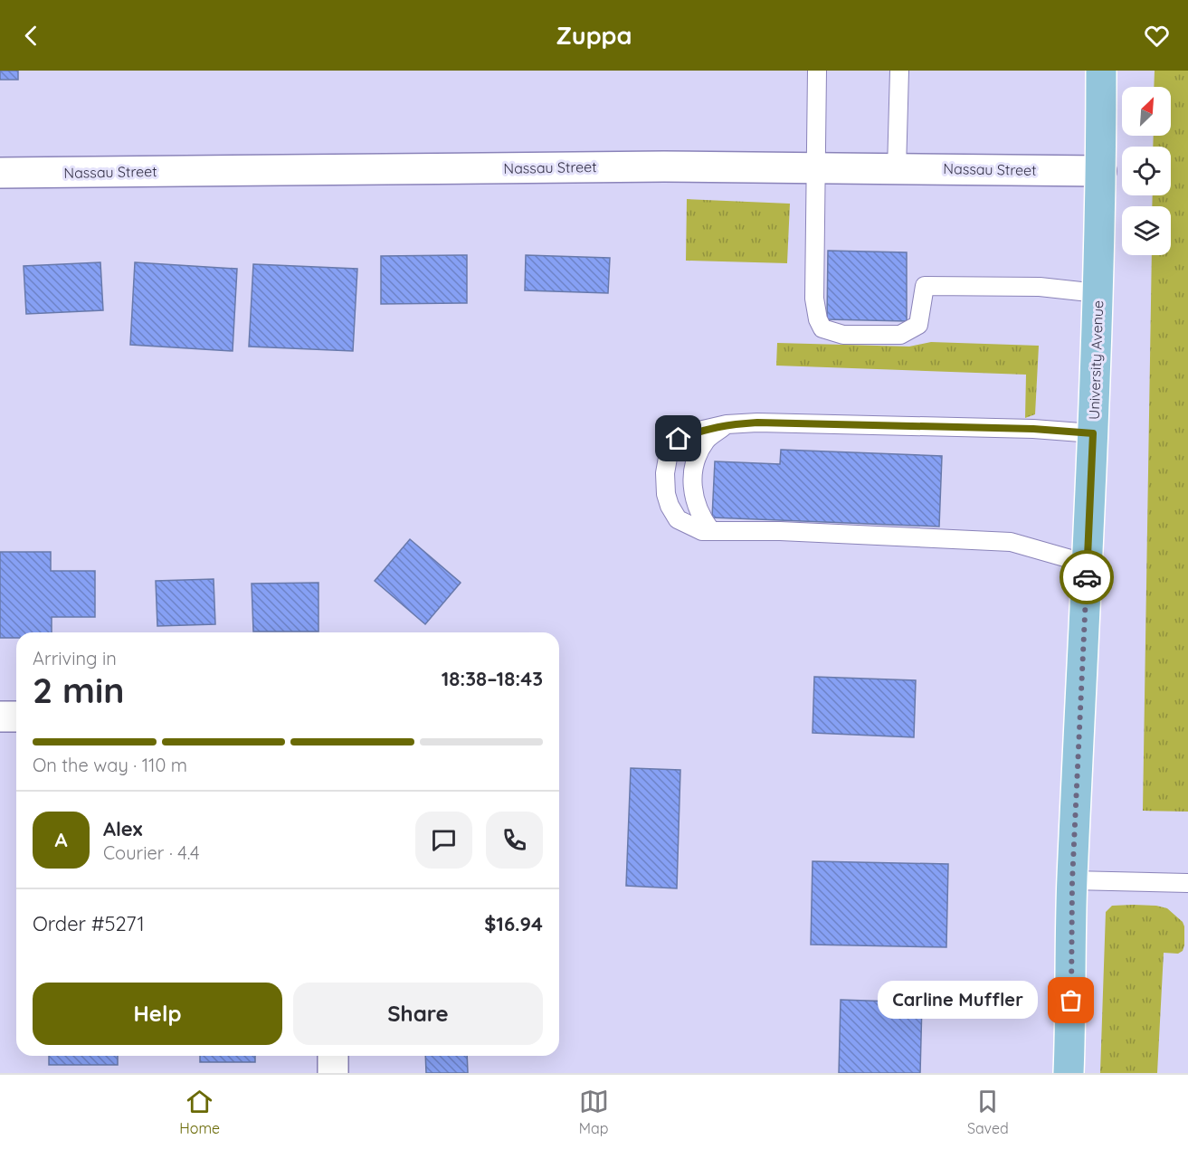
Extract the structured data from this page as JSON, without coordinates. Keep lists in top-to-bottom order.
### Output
{
  "streets": {
    "main road": ["University Avenue"],
    "street": ["Nassau Street"]
  },
  "crossings": [
    ["Nassau Street", "University Avenue"]
  ],
  "places": ["Carline Muffler"],
  "north": "top right",
  "page": {
    "header": "Zuppa",
    "heading": ["2 min", "Arriving in", "18:38–18:43"],
    "panel": [
      "Alex",
      "Courier · 4.4",
      "Order #5271",
      "$16.94"
    ],
    "bar": "On the way · 110 m",
    "round": "A",
    "buttons": ["Help", "Share"],
    "bubble": "Carline Muffler",
    "tabs": ["Home", "Map", "Saved"]
  }
}
